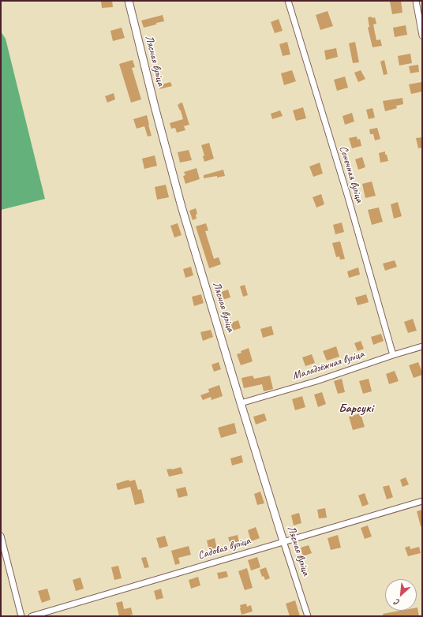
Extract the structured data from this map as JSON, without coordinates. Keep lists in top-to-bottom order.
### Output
{
  "streets": {
    "street": [
      "Лясная вуліца",
      "Сонечная вуліца",
      "Маладзёжная вуліца",
      "Садовая вуліца"
    ]
  },
  "crossings": [
    ["Лясная вуліца", "Маладзёжная вуліца"],
    ["Лясная вуліца", "Садовая вуліца"],
    ["Сонечная вуліца", "Маладзёжная вуліца"]
  ],
  "districts": ["Барсукі"],
  "north": "bottom left"
}
